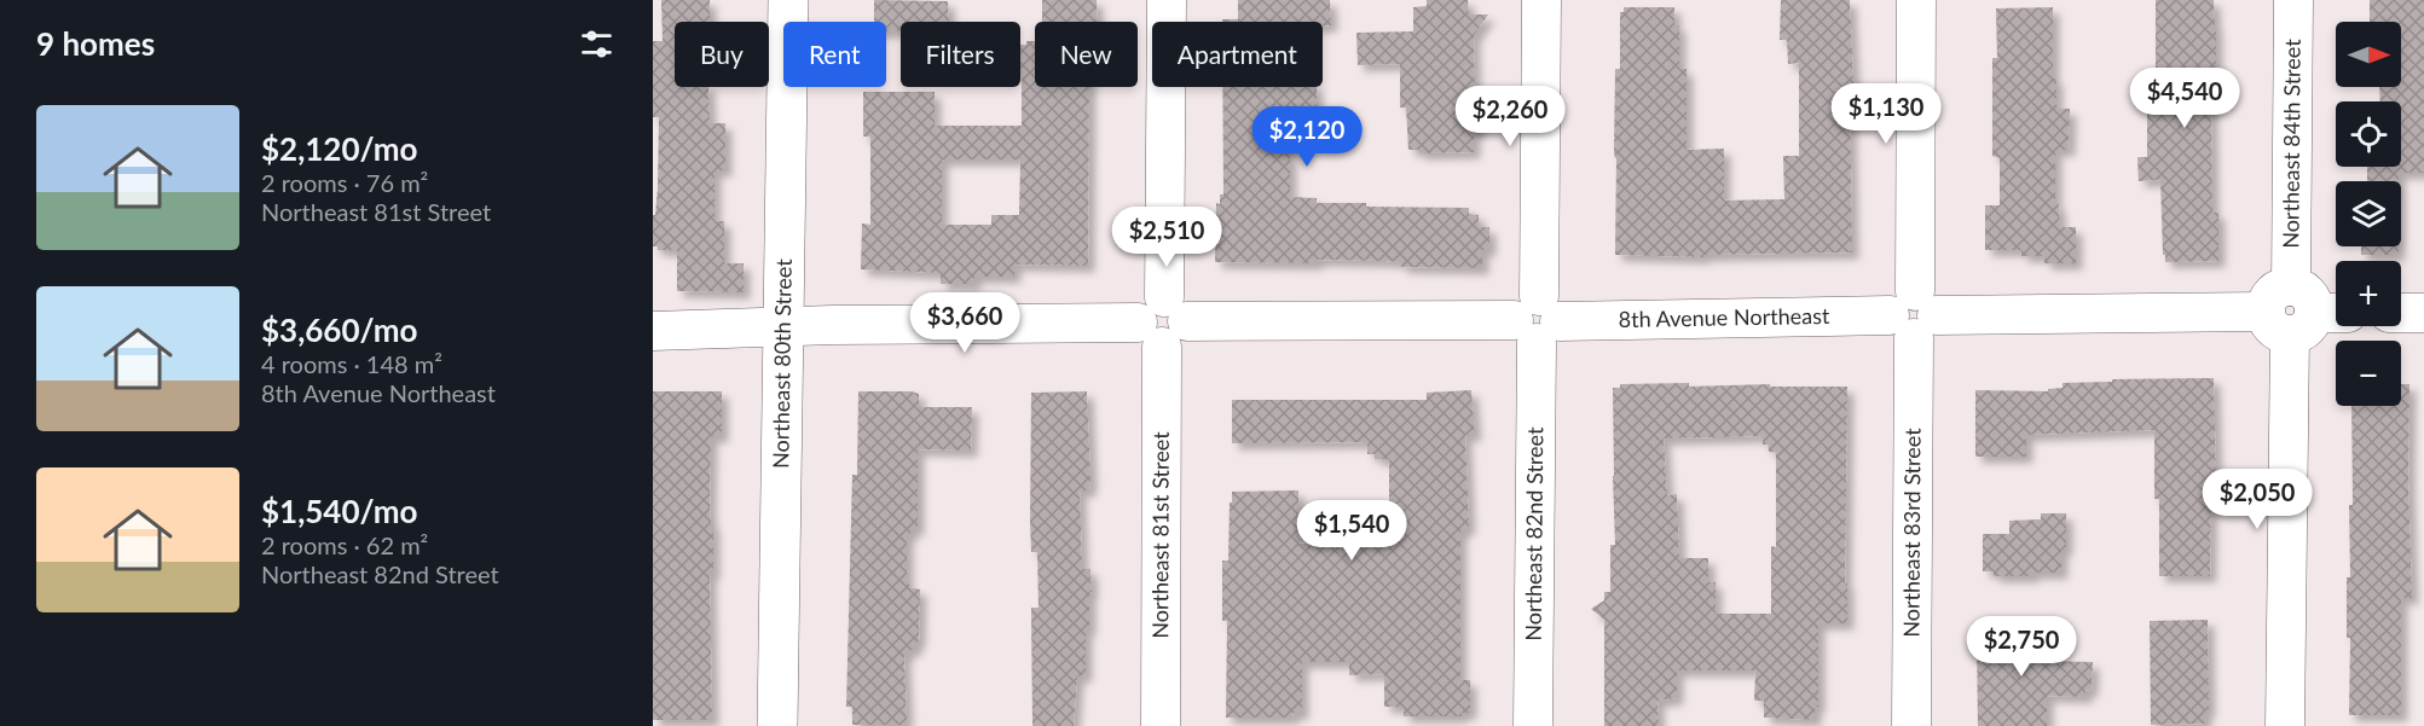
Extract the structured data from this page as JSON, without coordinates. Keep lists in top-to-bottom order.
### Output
{
  "streets": {
    "street": [
      "Northeast 84th Street",
      "8th Avenue Northeast",
      "Northeast 80th Street",
      "Northeast 83rd Street",
      "Northeast 82nd Street",
      "Northeast 81st Street"
    ]
  },
  "crossings": [
    ["Northeast 84th Street", "8th Avenue Northeast"],
    ["8th Avenue Northeast", "Northeast 80th Street"],
    ["8th Avenue Northeast", "Northeast 83rd Street"],
    ["8th Avenue Northeast", "Northeast 82nd Street"],
    ["8th Avenue Northeast", "Northeast 81st Street"]
  ],
  "north": "right",
  "page": {
    "heading": "9 homes",
    "map_buttons": ["+", "−"],
    "chip": [
      "Buy",
      "Rent",
      "Filters",
      "New",
      "Apartment"
    ],
    "price": [
      "$4,540",
      "$1,130",
      "$2,260",
      "$2,120",
      "$2,510",
      "$3,660",
      "$2,050",
      "$1,540",
      "$2,750"
    ],
    "list": [
      {
        "name": "$2,120/mo",
        "note": "2 rooms · 76 m² · Northeast 81st Street"
      },
      {
        "name": "$3,660/mo",
        "note": "4 rooms · 148 m² · 8th Avenue Northeast"
      },
      {
        "name": "$1,540/mo",
        "note": "2 rooms · 62 m² · Northeast 82nd Street"
      }
    ]
  }
}
